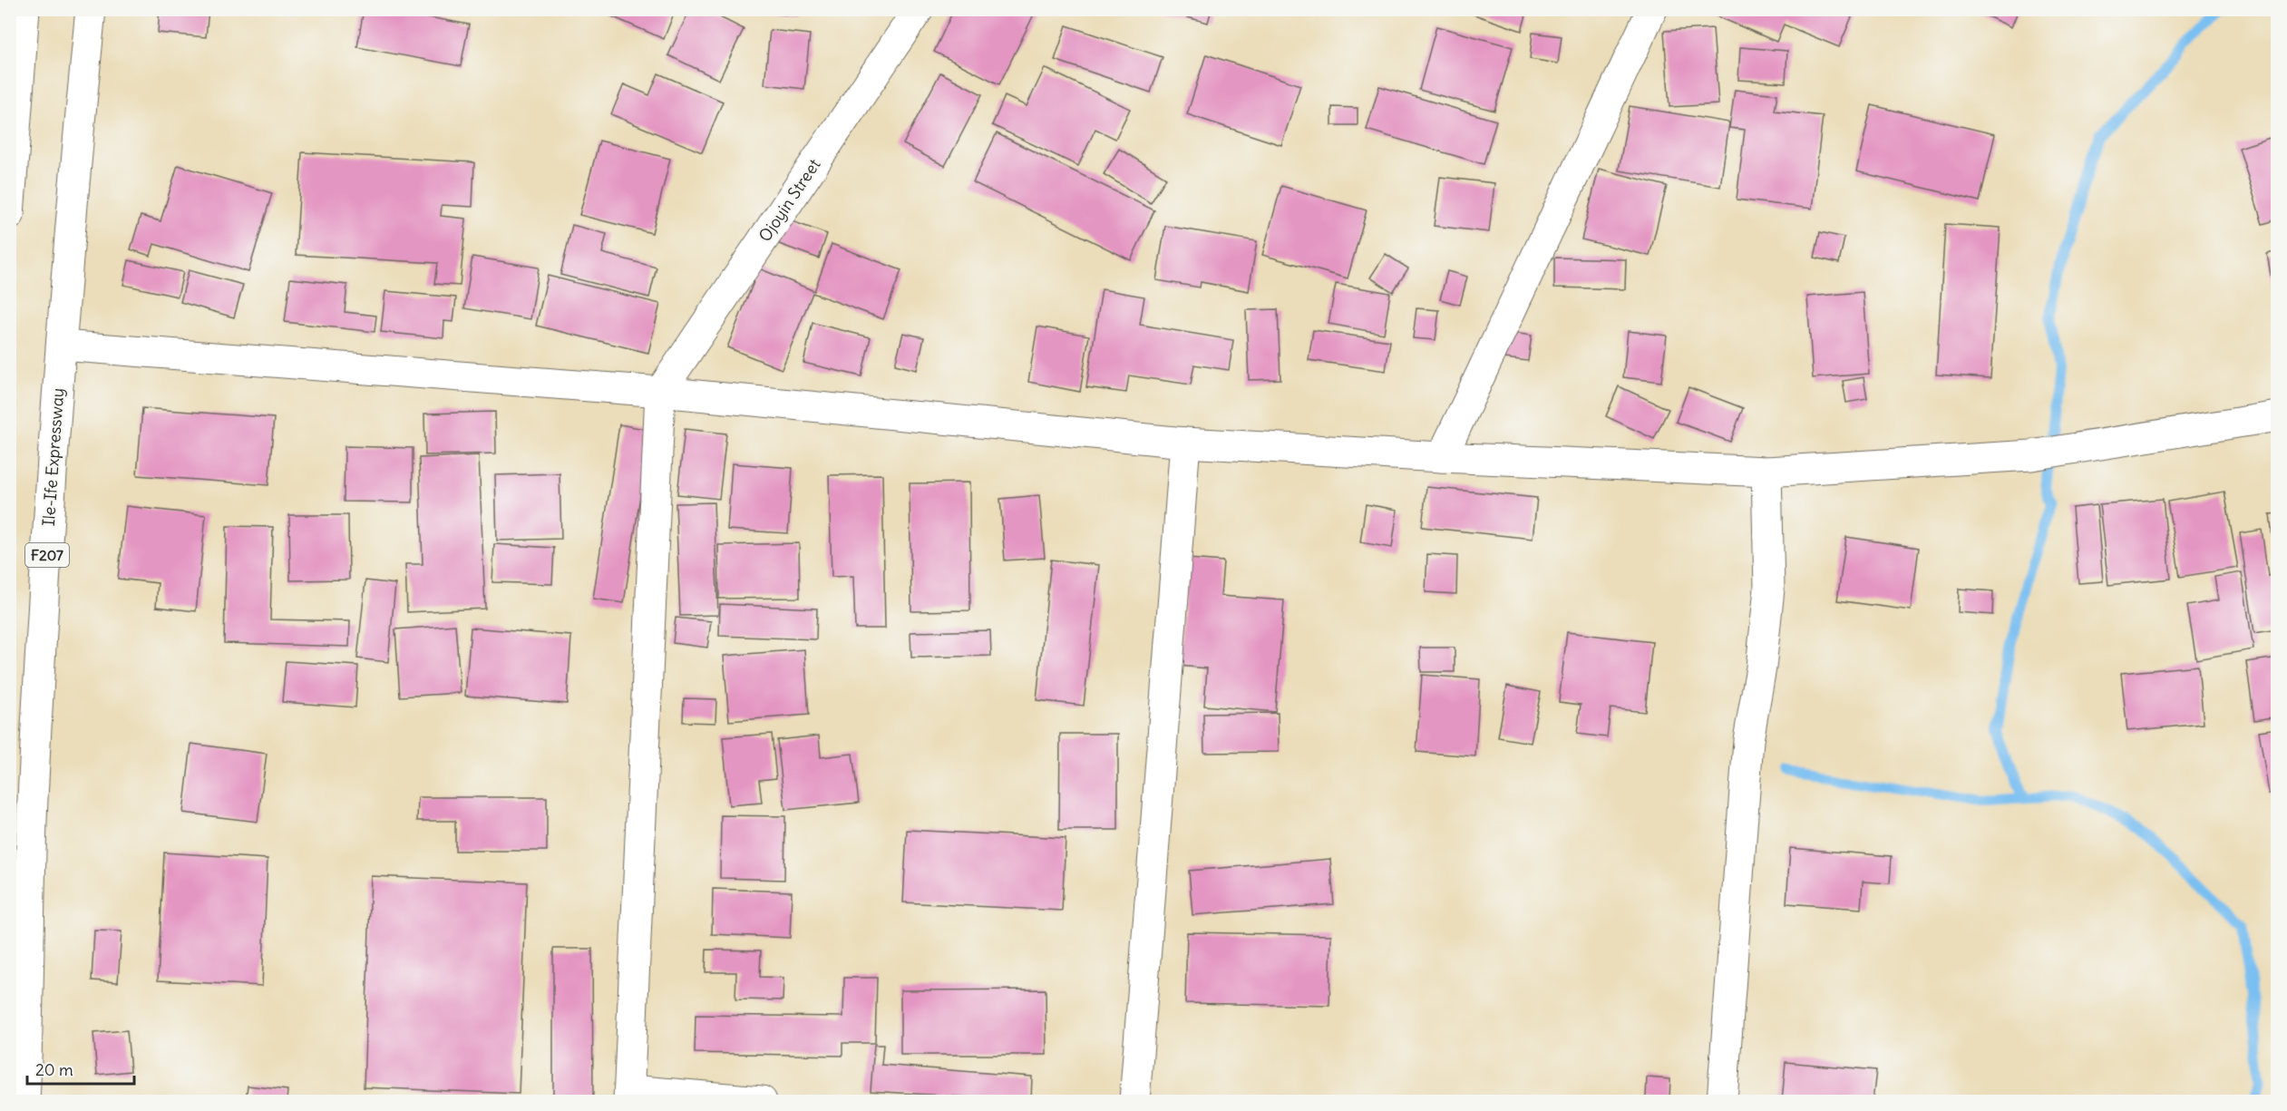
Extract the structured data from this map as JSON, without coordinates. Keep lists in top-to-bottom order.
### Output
{
  "streets": {
    "street": ["Ojoyin Street", "Ile-Ife Expressway", "F207"]
  },
  "scale_bar": "20 m"
}
